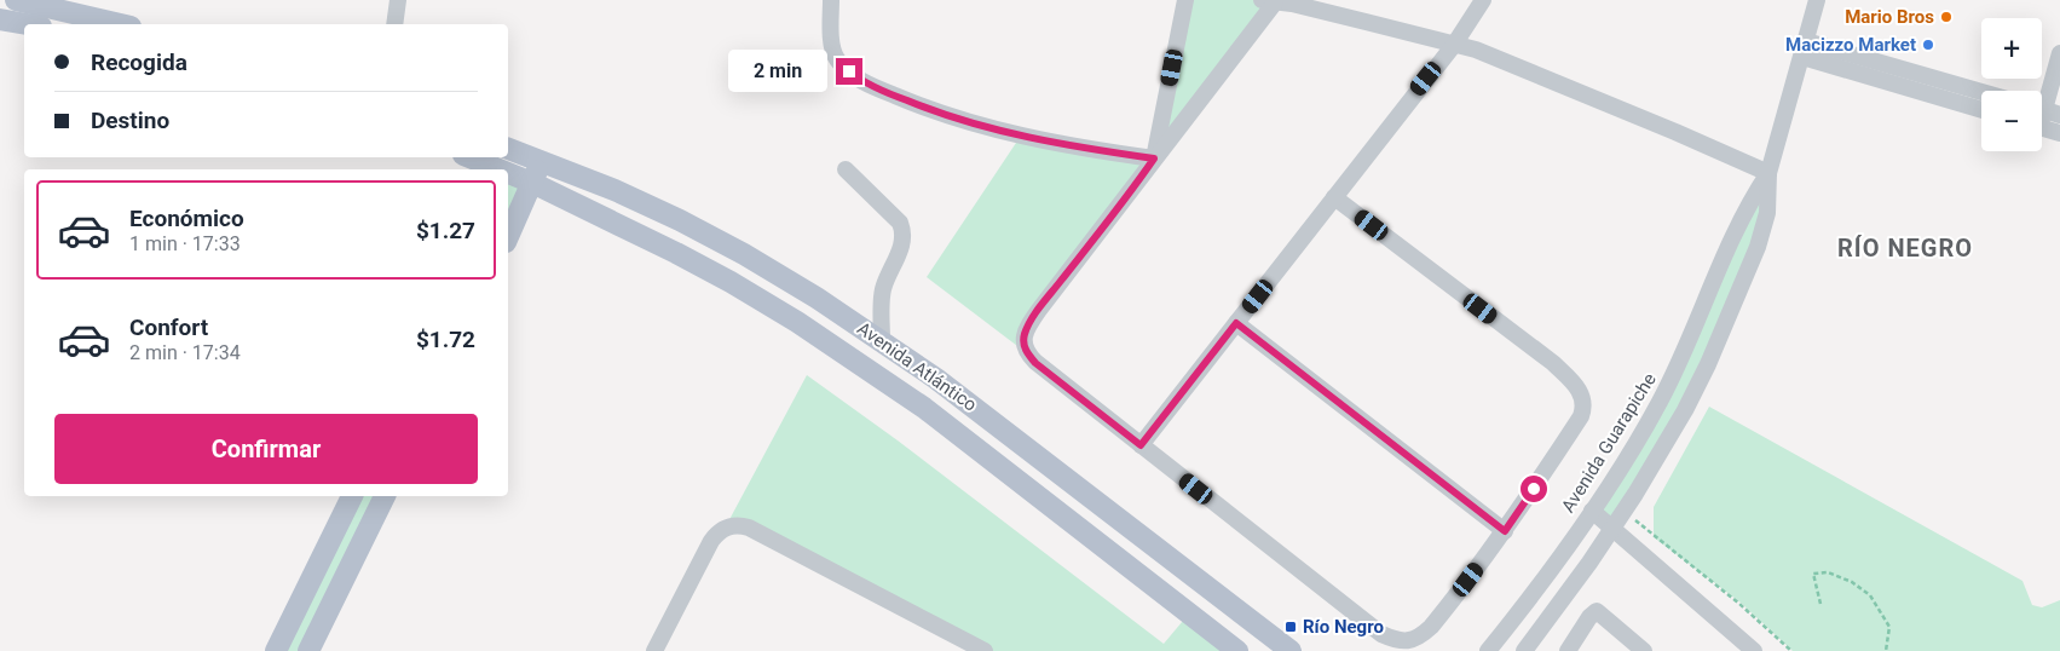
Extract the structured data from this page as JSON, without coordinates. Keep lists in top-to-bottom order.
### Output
{
  "streets": {
    "main road": ["Avenida Atlántico"],
    "street": ["Avenida Guarapiche"]
  },
  "districts": ["RÍO NEGRO"],
  "places": {
    "other": ["Mario Bros", "Macizzo Market"],
    "transit": ["Río Negro"]
  },
  "page": {
    "map_buttons": ["+", "−"],
    "banner": ["Recogida", "Destino"],
    "bubble": "2 min",
    "list": [
      {
        "name": "Económico",
        "note": "1 min · 17:33",
        "value": "$1.27"
      },
      {
        "name": "Confort",
        "note": "2 min · 17:34",
        "value": "$1.72"
      }
    ],
    "buttons": "Confirmar"
  }
}
